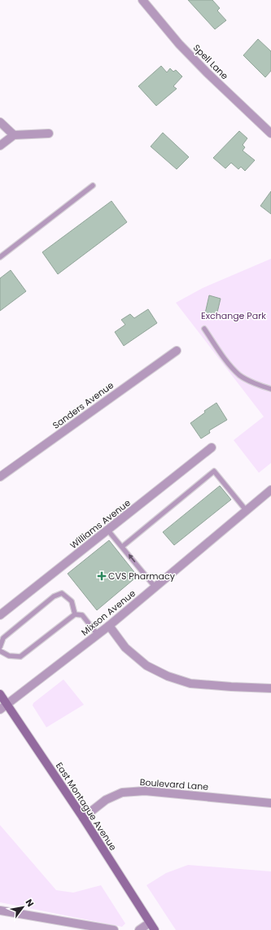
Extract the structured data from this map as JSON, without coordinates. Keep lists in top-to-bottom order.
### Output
{
  "streets": {
    "main road": ["East Montague Avenue"],
    "street": [
      "Spell Lane",
      "Sanders Avenue",
      "Williams Avenue",
      "Mixson Avenue",
      "Boulevard Lane"
    ]
  },
  "crossings": [
    ["Mixson Avenue", "East Montague Avenue"],
    ["Boulevard Lane", "East Montague Avenue"]
  ],
  "parks": ["Exchange Park"],
  "places": {
    "health": ["CVS Pharmacy"]
  },
  "north": "top right"
}
